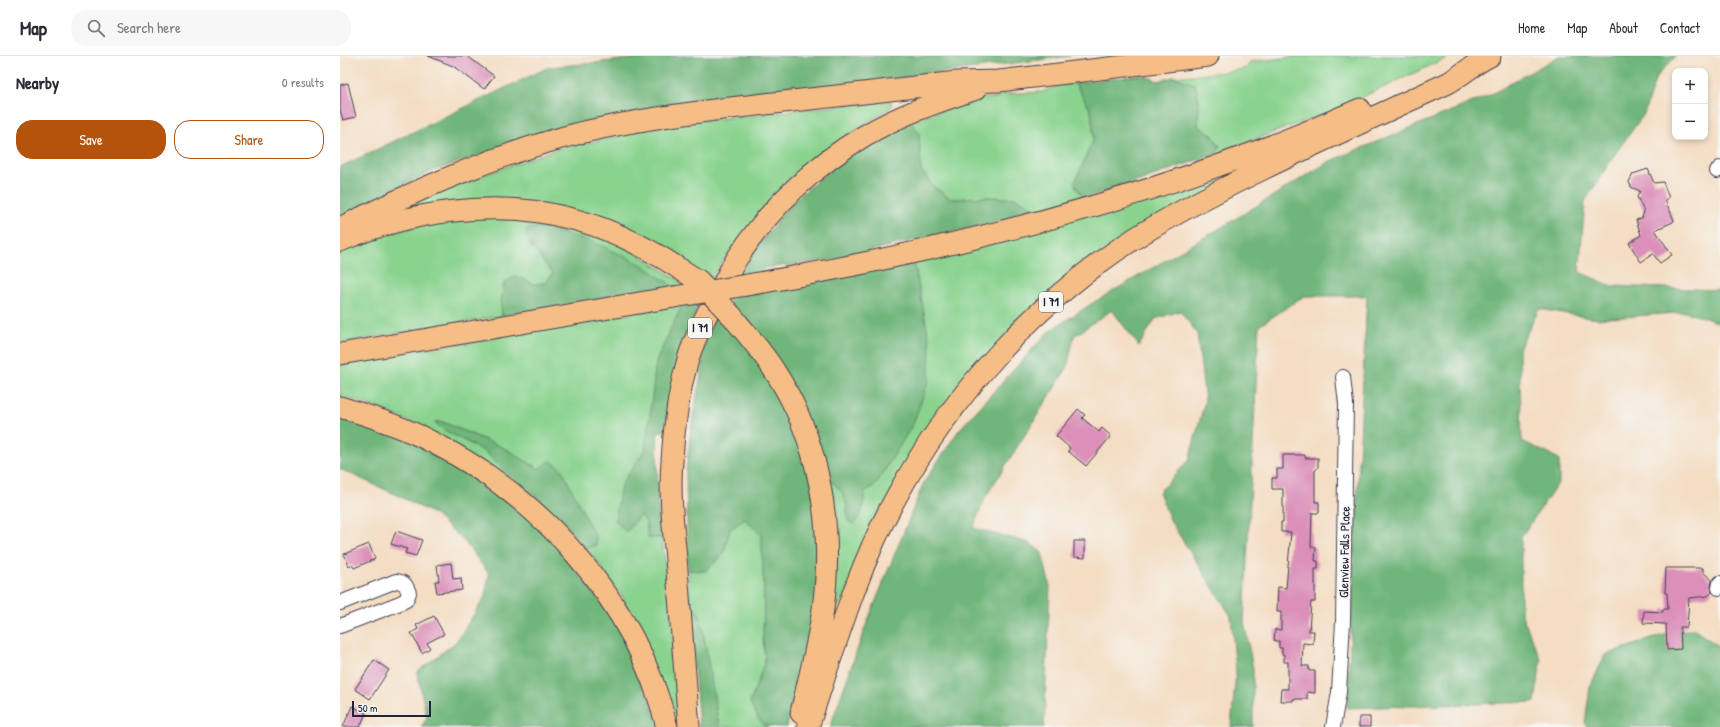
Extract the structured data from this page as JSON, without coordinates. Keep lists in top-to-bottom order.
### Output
{
  "streets": {
    "highway": ["I 71"],
    "street": ["Glenview Falls Place"]
  },
  "scale_bar": "50 m",
  "page": {
    "header": "Map",
    "search": "Search here",
    "nav": [
      "Home",
      "Map",
      "About",
      "Contact"
    ],
    "heading": ["Nearby", "0 results"],
    "map_buttons": ["+", "−"],
    "buttons": ["Save", "Share"],
    "scale": "50 m"
  }
}
